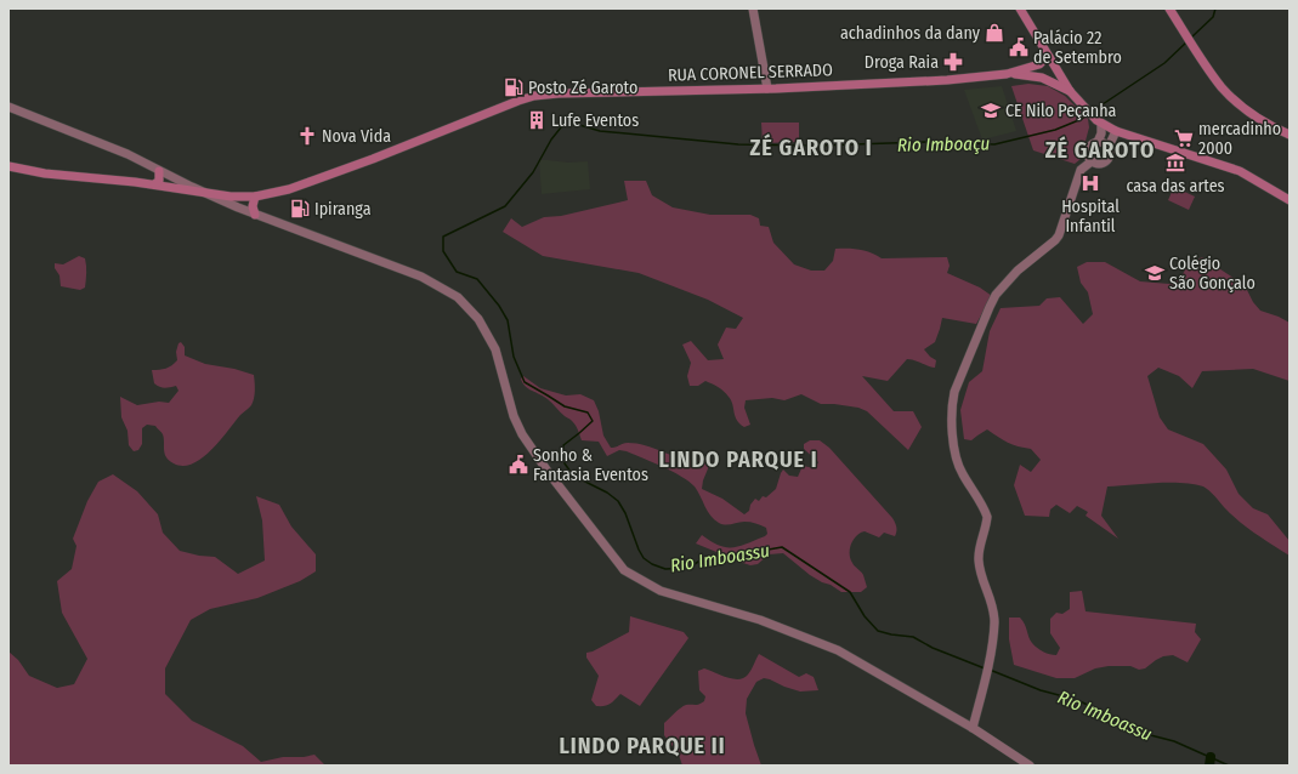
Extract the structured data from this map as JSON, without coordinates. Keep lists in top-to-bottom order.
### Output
{
  "streets": {
    "main road": ["RUA CORONEL SERRADO"]
  },
  "districts": [
    "ZÉ GAROTO I",
    "ZÉ GAROTO",
    "LINDO PARQUE I",
    "LINDO PARQUE II"
  ],
  "water": ["Rio Imboaçu", "Rio Imboassu"],
  "places": {
    "shop": ["achadinhos da dany"],
    "public building": ["Palácio 22 de Setembro", "Sonho & Fantasia Eventos"],
    "pharmacy": ["Droga Raia"],
    "fuel station": ["Posto Zé Garoto", "Ipiranga"],
    "school or university": ["CE Nilo Peçanha", "Colégio São Gonçalo"],
    "building": ["Lufe Eventos"],
    "church": ["Nova Vida"],
    "supermarket": ["mercadinho 2000"],
    "museum": ["casa das artes"],
    "hospital": ["Hospital Infantil"]
  }
}
